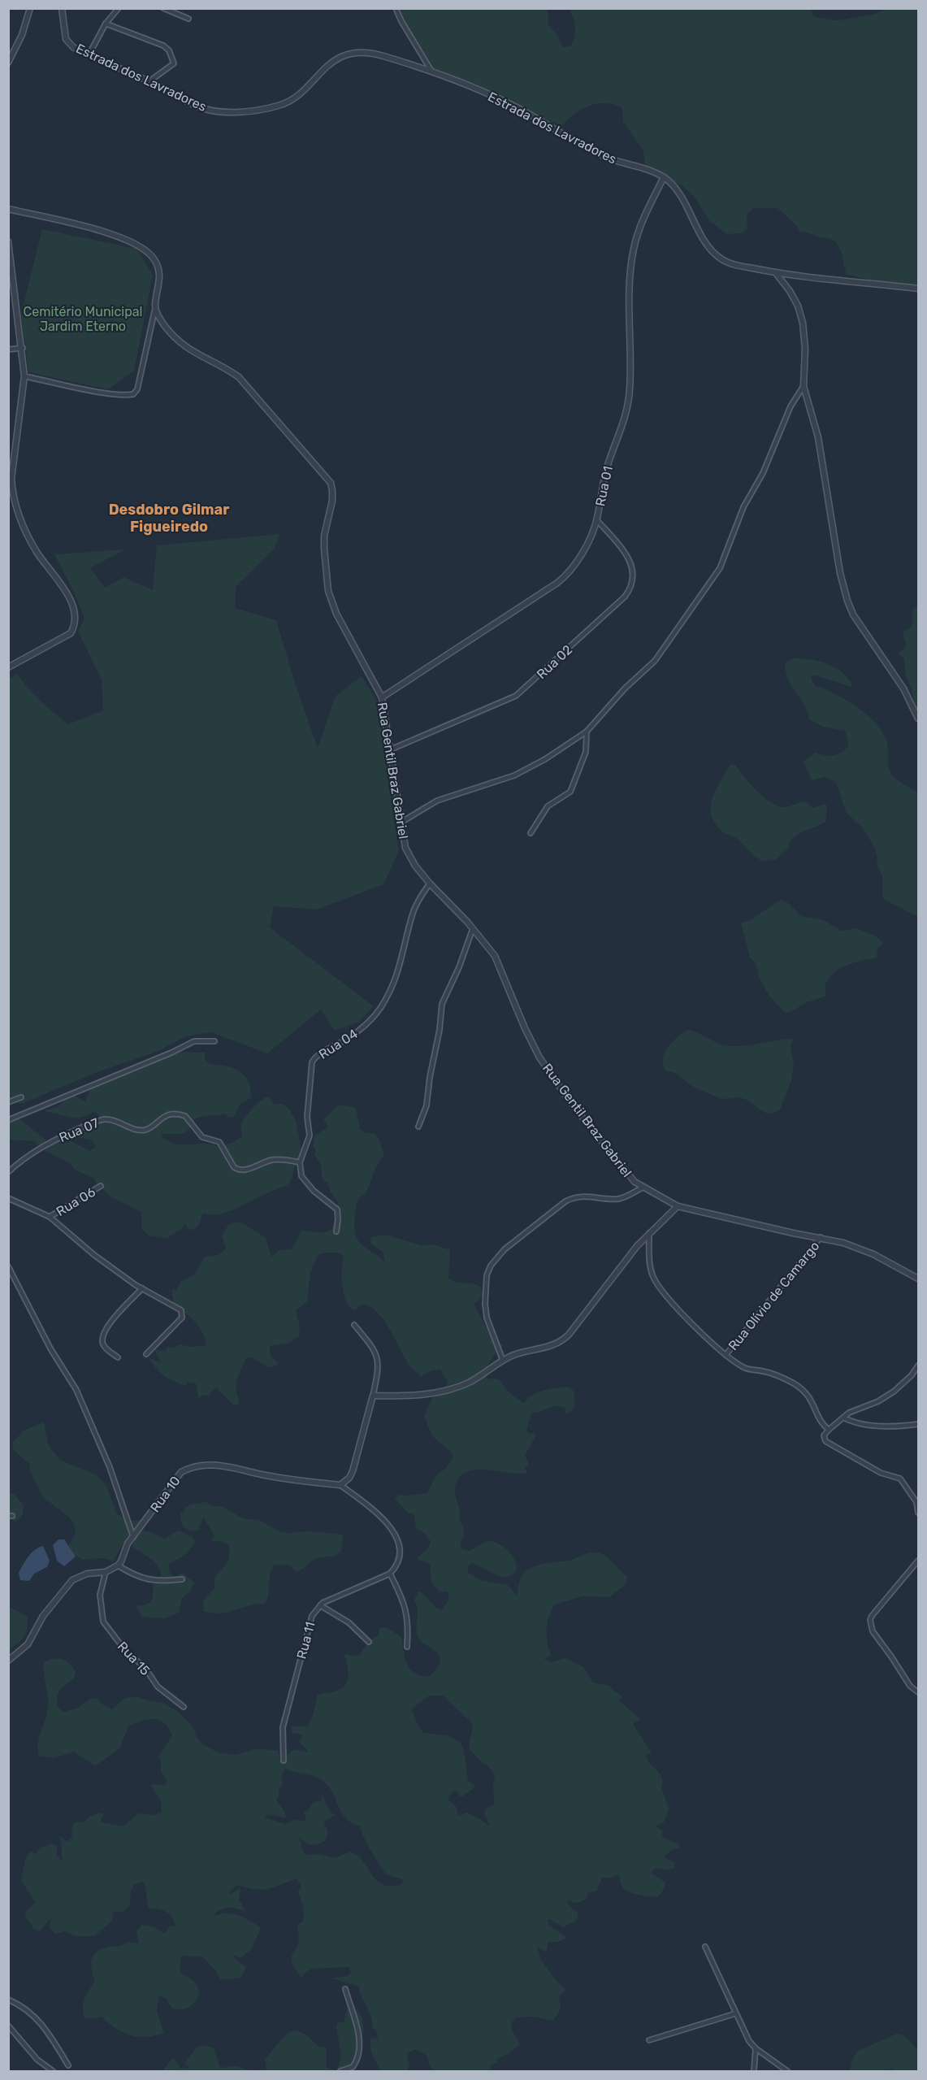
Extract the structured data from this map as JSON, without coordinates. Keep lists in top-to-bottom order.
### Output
{
  "streets": {
    "street": [
      "Estrada dos Lavradores",
      "Rua 01",
      "Rua 02",
      "Rua Gentil Braz Gabriel",
      "Rua 04",
      "Rua 07",
      "Rua 06",
      "Rua Olívio de Camargo",
      "Rua 10",
      "Rua 11",
      "Rua 15"
    ]
  },
  "crossings": [
    ["Estrada dos Lavradores", "Rua 01"],
    ["Rua 01", "Rua 02"],
    ["Rua 01", "Rua Gentil Braz Gabriel"],
    ["Rua 02", "Rua Gentil Braz Gabriel"],
    ["Rua Gentil Braz Gabriel", "Rua 04"],
    ["Rua Gentil Braz Gabriel", "Rua Olívio de Camargo"],
    ["Rua 04", "Rua 07"],
    ["Rua 10", "Rua 11"]
  ],
  "districts": ["Desdobro Gilmar Figueiredo"],
  "parks": ["Cemitério Municipal Jardim Eterno"]
}
